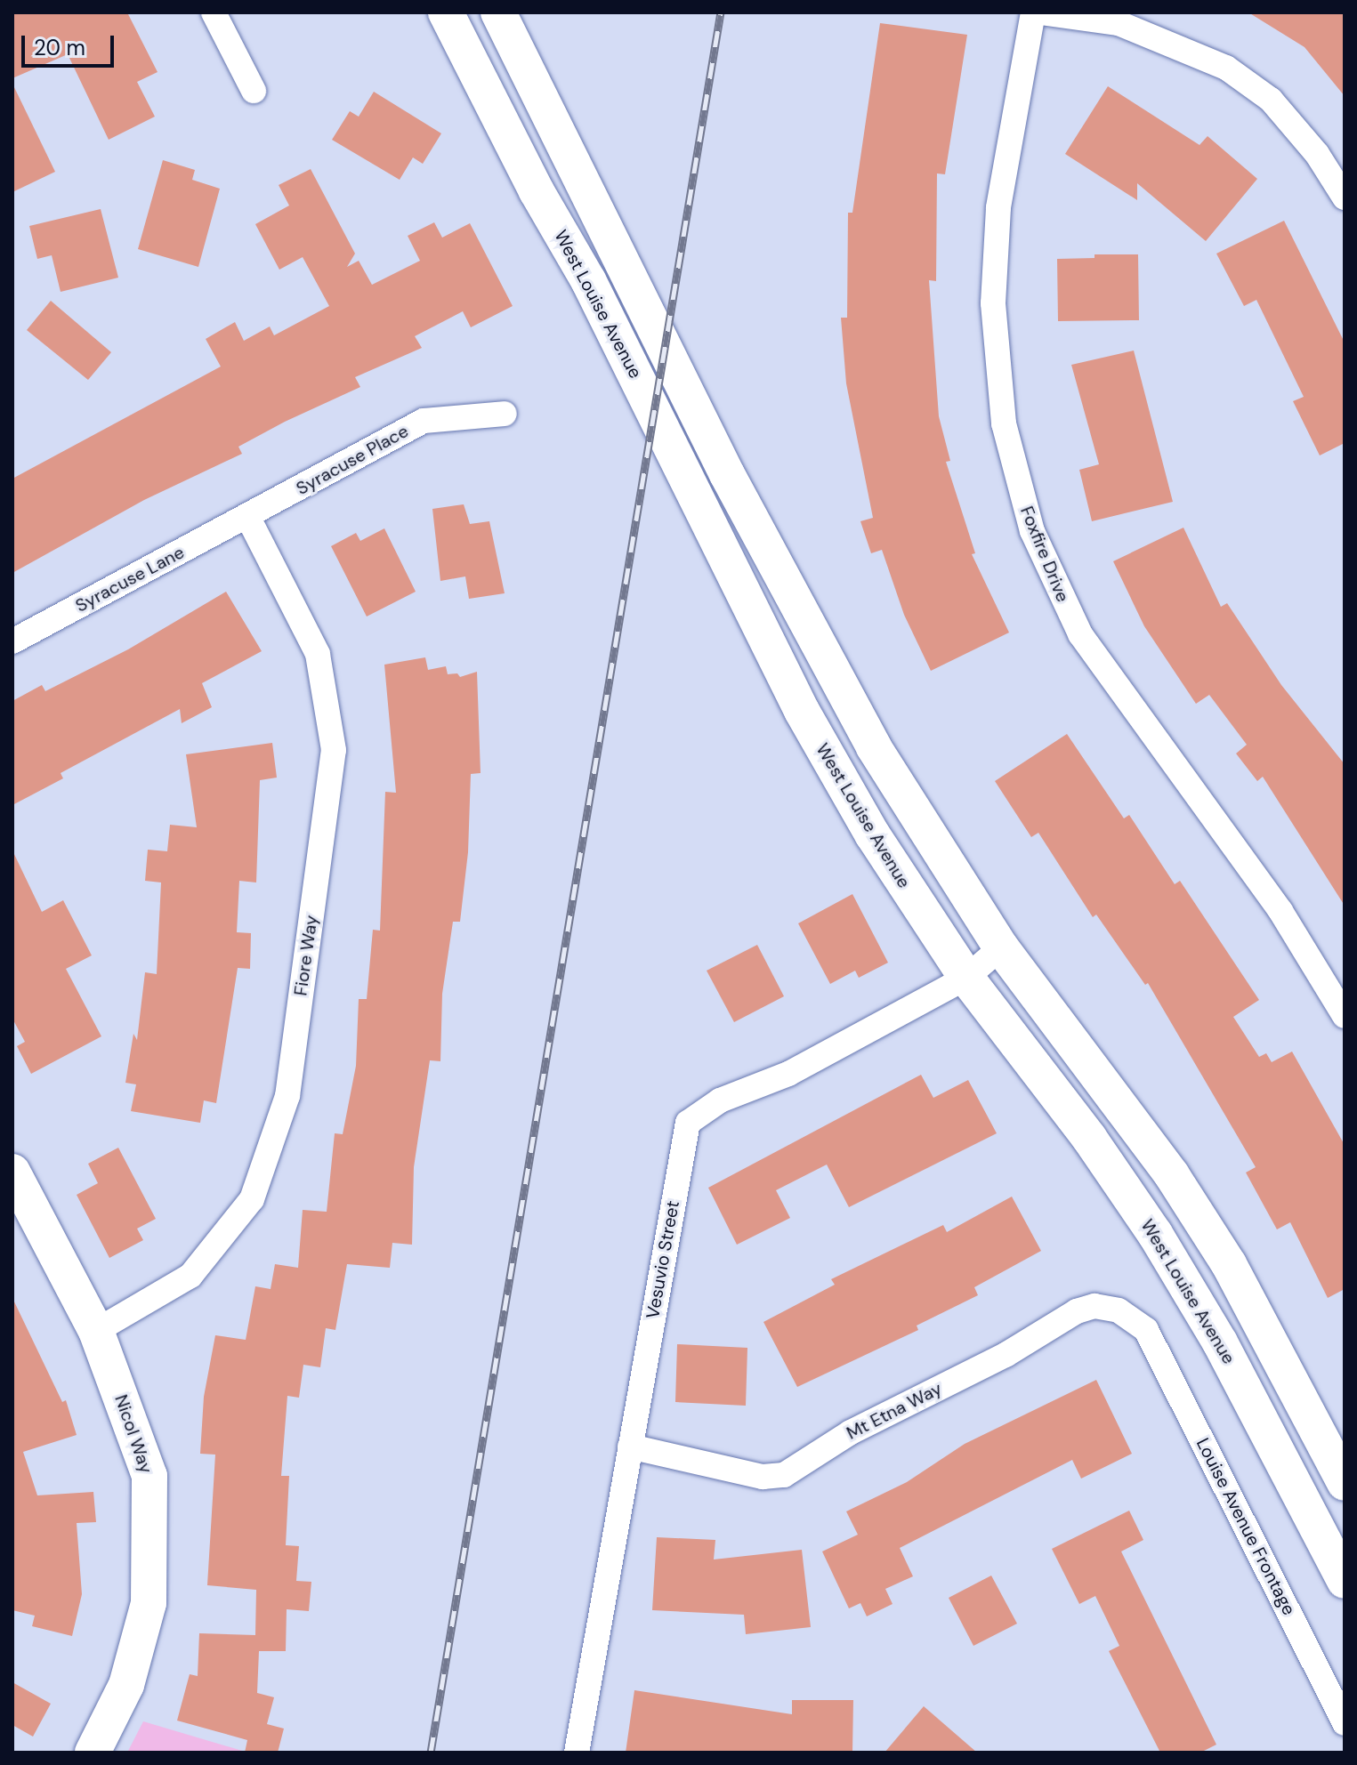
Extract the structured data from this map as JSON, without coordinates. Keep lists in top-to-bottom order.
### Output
{
  "streets": {
    "main road": ["West Louise Avenue", "Nicol Way"],
    "street": [
      "Syracuse Place",
      "Foxfire Drive",
      "Syracuse Lane",
      "Fiore Way",
      "Vesuvio Street",
      "Mt Etna Way",
      "Louise Avenue Frontage"
    ]
  },
  "crossings": [
    ["West Louise Avenue", "Vesuvio Street"],
    ["Syracuse Place", "Syracuse Lane"],
    ["Syracuse Place", "Fiore Way"],
    ["Syracuse Lane", "Fiore Way"],
    ["Fiore Way", "Nicol Way"],
    ["Vesuvio Street", "Mt Etna Way"],
    ["Mt Etna Way", "Louise Avenue Frontage"]
  ],
  "scale_bar": "20 m"
}
